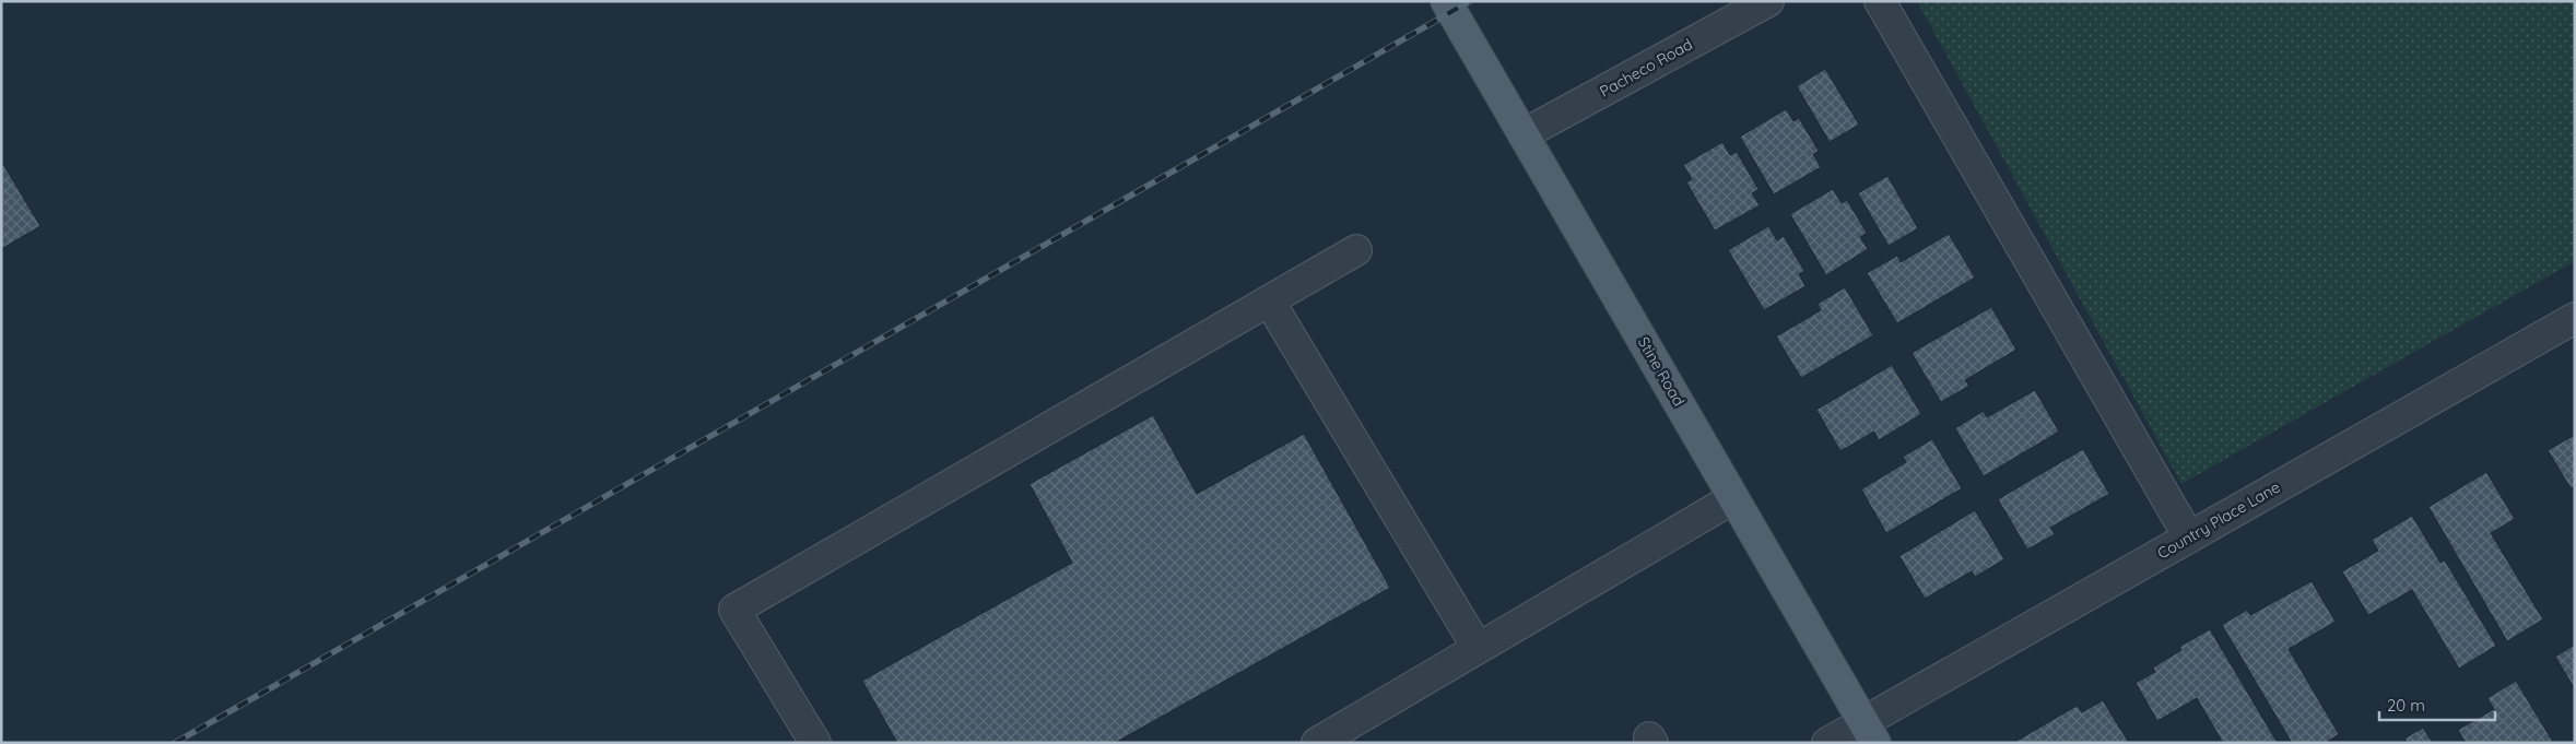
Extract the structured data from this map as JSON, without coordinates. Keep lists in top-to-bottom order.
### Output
{
  "streets": {
    "main road": ["Stine Road"],
    "street": ["Pacheco Road", "Country Place Lane"]
  },
  "crossings": [
    ["Pacheco Road", "Stine Road"],
    ["Stine Road", "Country Place Lane"]
  ],
  "scale_bar": "20 m"
}
